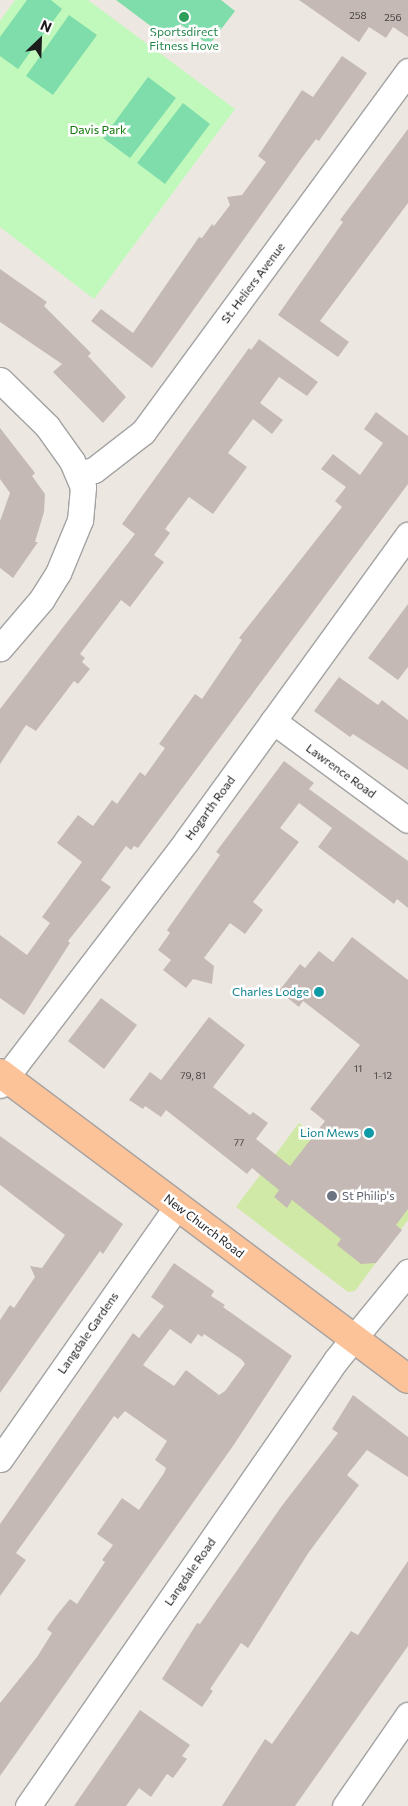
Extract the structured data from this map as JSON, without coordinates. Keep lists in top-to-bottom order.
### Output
{
  "streets": {
    "main road": ["New Church Road"],
    "street": [
      "St. Heliers Avenue",
      "Lawrence Road",
      "Hogarth Road",
      "Langdale Gardens",
      "Langdale Road"
    ]
  },
  "crossings": [
    ["Lawrence Road", "Hogarth Road"],
    ["Hogarth Road", "New Church Road"],
    ["New Church Road", "Langdale Gardens"],
    ["New Church Road", "Langdale Road"]
  ],
  "parks": ["Davis Park"],
  "places": [
    "Sportsdirect Fitness Hove",
    "Charles Lodge",
    "Lion Mews",
    "St Philip's"
  ],
  "house_numbers": [
    "258",
    "256",
    "11",
    "79, 81",
    "1-12",
    "77"
  ],
  "north": "top right"
}
